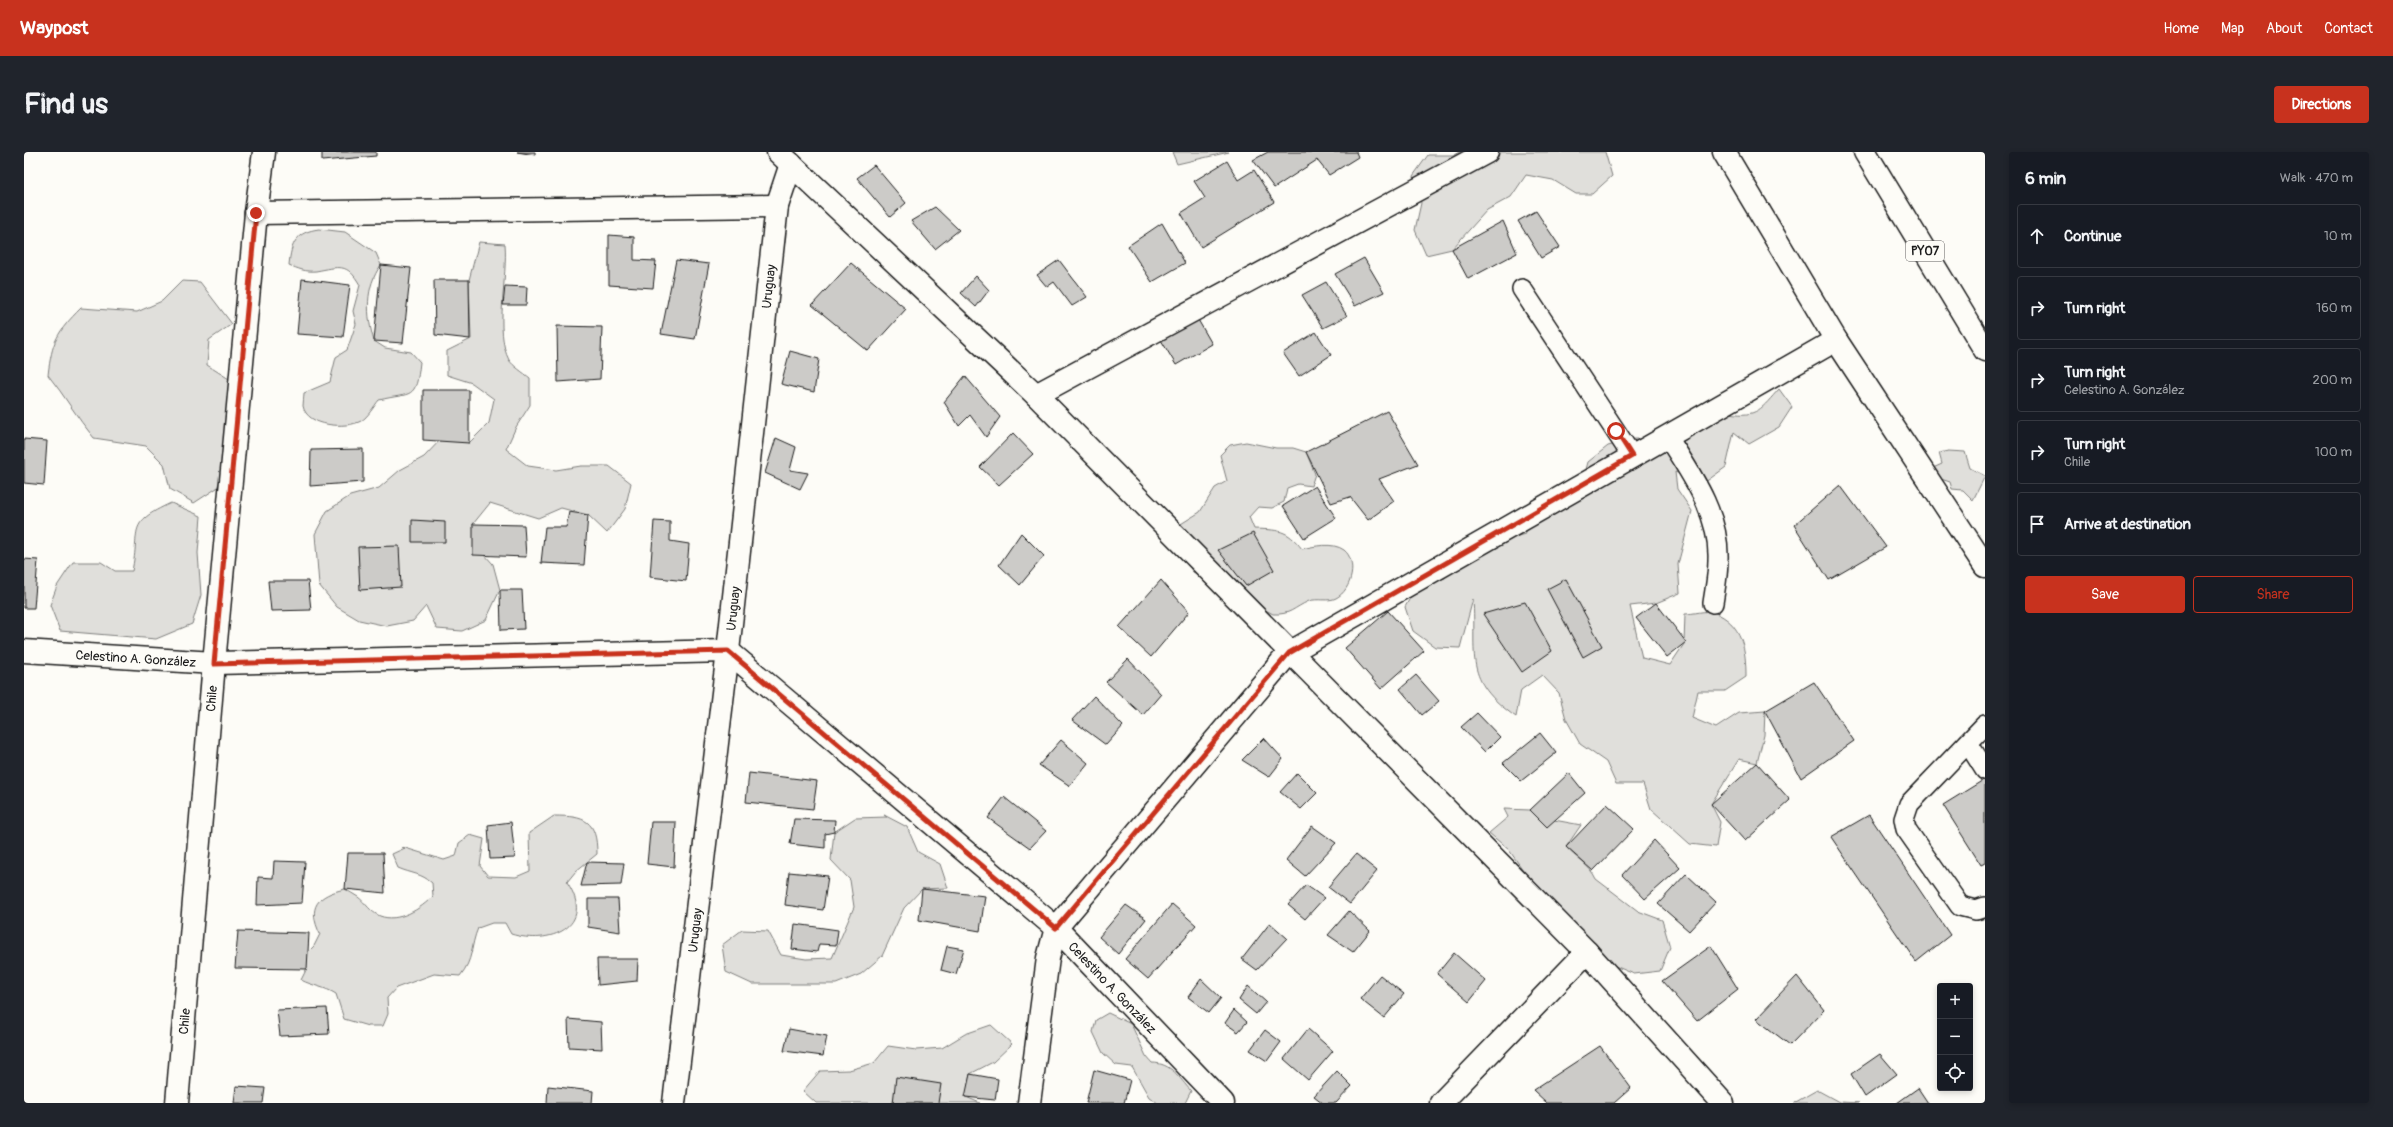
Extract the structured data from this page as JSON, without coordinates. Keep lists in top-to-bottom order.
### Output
{
  "streets": {
    "main road": [
      "PY07",
      "Uruguay",
      "Celestino A. González",
      "Chile"
    ]
  },
  "crossings": [
    ["Uruguay", "Celestino A. González"],
    ["Celestino A. González", "Chile"]
  ],
  "page": {
    "header": "Waypost",
    "nav": [
      "Home",
      "Map",
      "About",
      "Contact"
    ],
    "buttons": [
      "Directions",
      ["Save", "Share"]
    ],
    "title": "Find us",
    "heading": ["6 min", "Walk · 470 m"],
    "list": [
      ["Continue", "10 m"],
      ["Turn right", "160 m"],
      ["Turn right", "Celestino A. González", "200 m"],
      ["Turn right", "Chile", "100 m"],
      "Arrive at destination"
    ],
    "map_buttons": ["+", "−"]
  }
}
